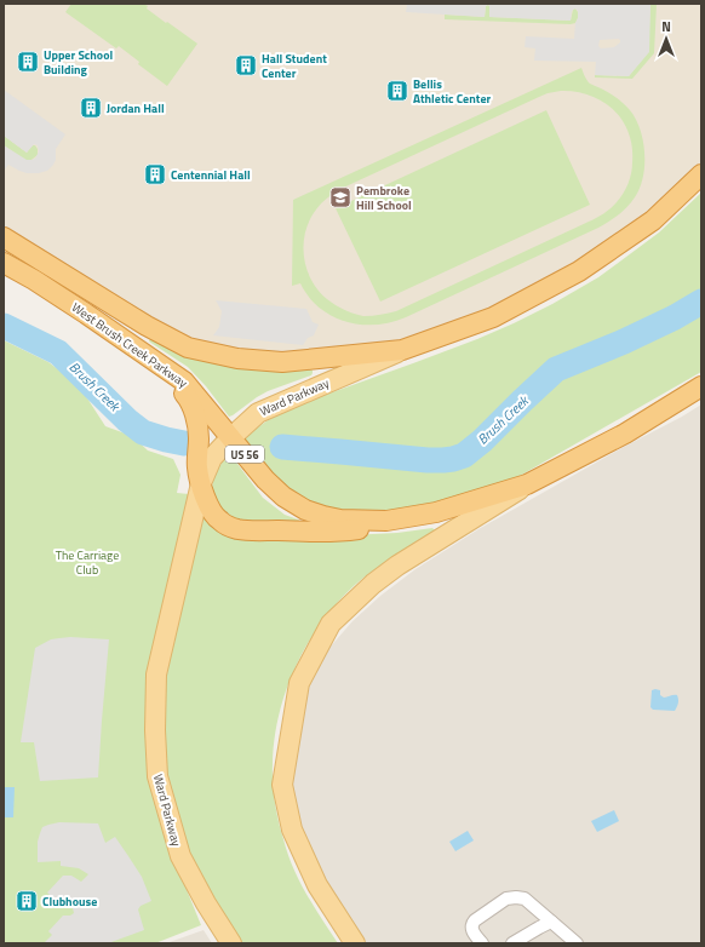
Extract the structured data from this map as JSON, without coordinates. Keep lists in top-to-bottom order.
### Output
{
  "streets": {
    "highway": ["West Brush Creek Parkway", "Ward Parkway", "US 56"]
  },
  "crossings": [
    ["West Brush Creek Parkway", "Ward Parkway"],
    ["West Brush Creek Parkway", "US 56"]
  ],
  "water": ["Brush Creek"],
  "parks": ["The Carriage Club"],
  "places": {
    "building": [
      "Upper School Building",
      "Hall Student Center",
      "Bellis Athletic Center",
      "Jordan Hall",
      "Centennial Hall",
      "Clubhouse"
    ],
    "school or university": ["Pembroke Hill School"]
  },
  "north": "top"
}
